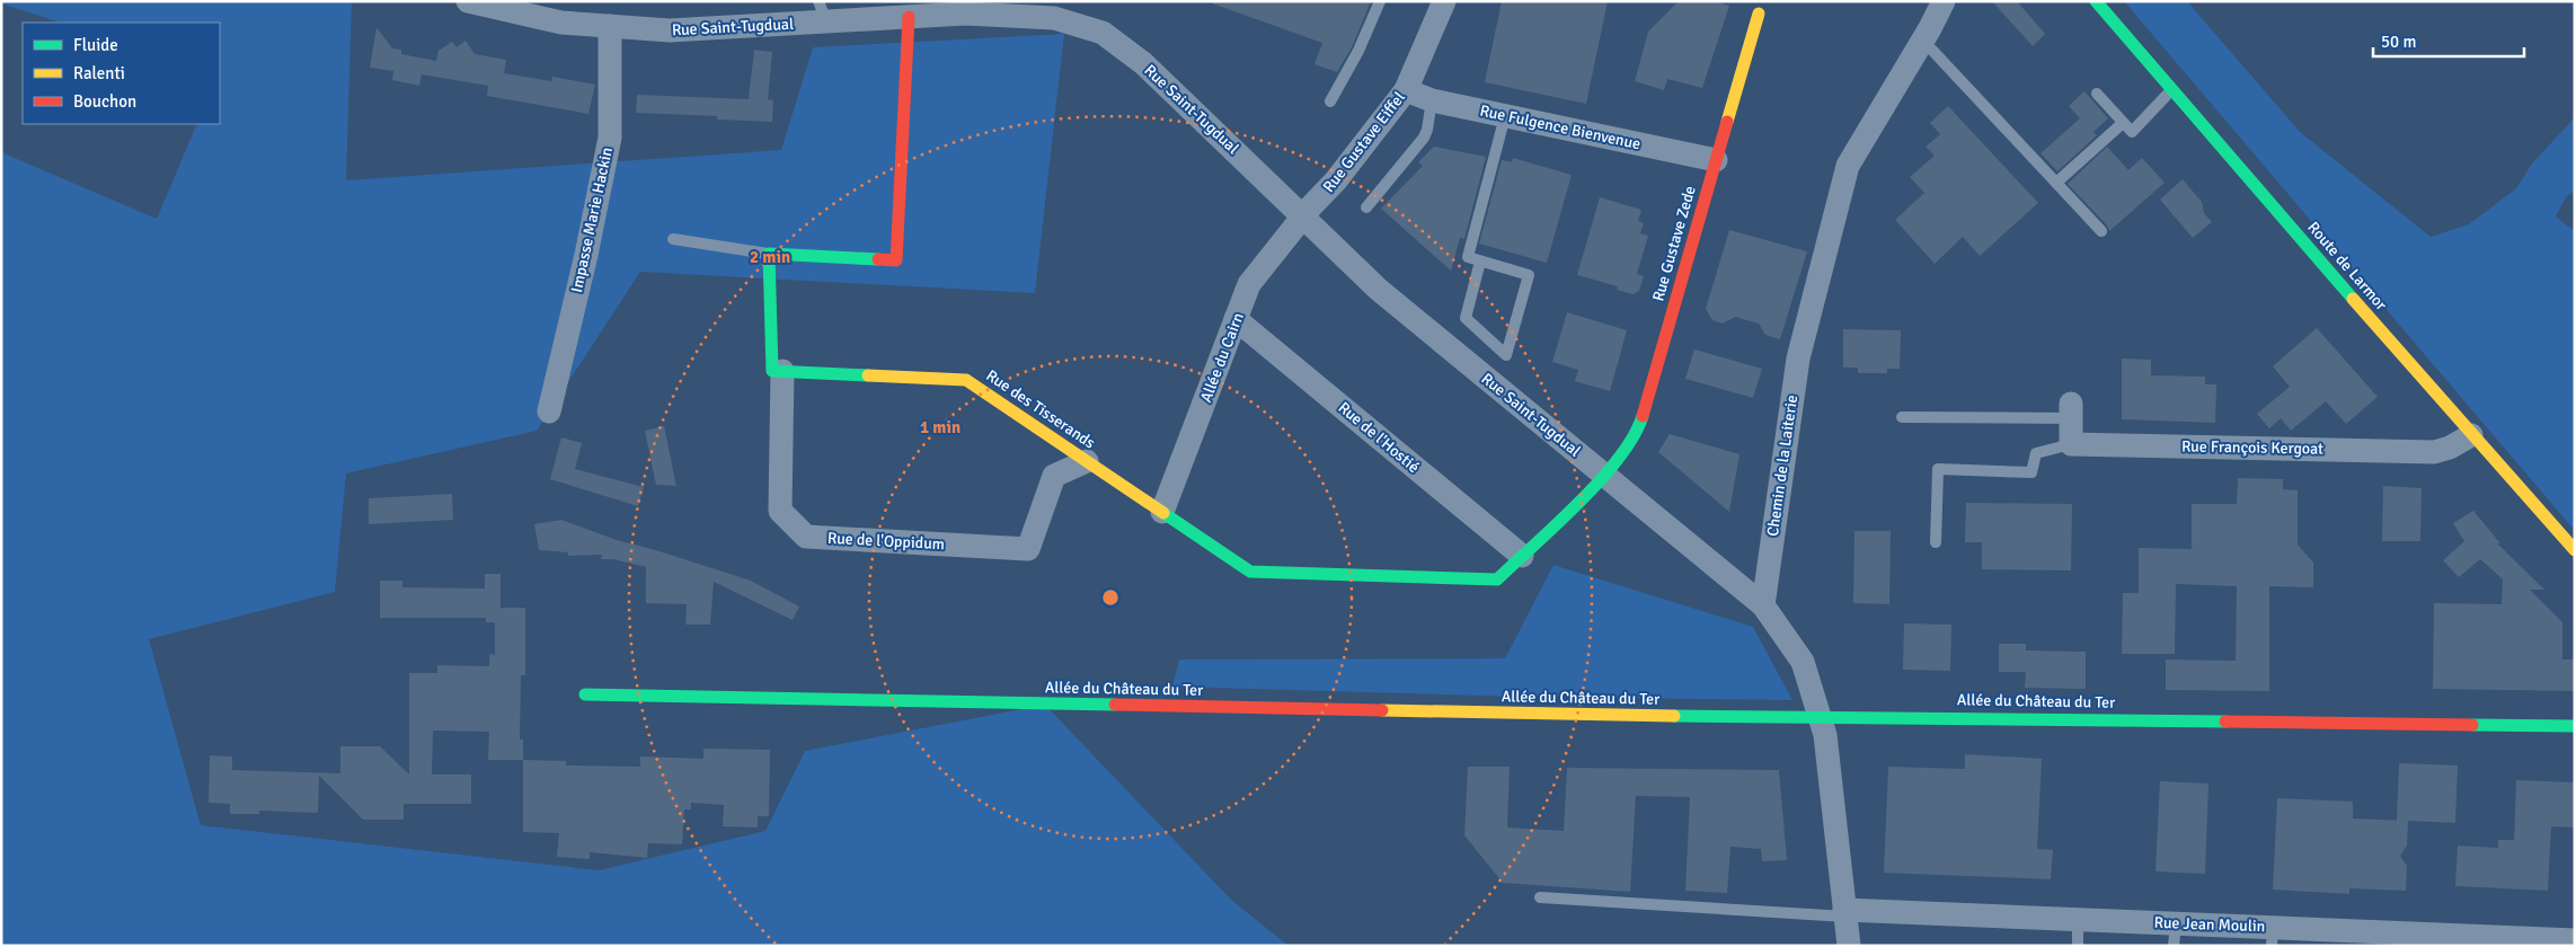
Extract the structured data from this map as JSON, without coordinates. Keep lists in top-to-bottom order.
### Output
{
  "streets": {
    "street": [
      "Rue Saint-Tugdual",
      "Rue Fulgence Bienvenue",
      "Rue Gustave Eiffel",
      "Impasse Marie Hackin",
      "Rue Gustave Zede",
      "Route de Larmor",
      "Allée du Cairn",
      "Rue des Tisserands",
      "Rue de l'Hostié",
      "Rue François Kergoat",
      "Chemin de la Laiterie",
      "Rue de l'Oppidum",
      "Allée du Château du Ter",
      "Rue Jean Moulin"
    ]
  },
  "crossings": [
    ["Rue Saint-Tugdual", "Rue Gustave Eiffel"],
    ["Rue Saint-Tugdual", "Impasse Marie Hackin"],
    ["Rue Saint-Tugdual", "Rue Gustave Zede"],
    ["Rue Saint-Tugdual", "Allée du Cairn"],
    ["Rue Saint-Tugdual", "Rue des Tisserands"],
    ["Rue Saint-Tugdual", "Chemin de la Laiterie"],
    ["Rue Fulgence Bienvenue", "Rue Gustave Eiffel"],
    ["Rue Fulgence Bienvenue", "Rue Gustave Zede"],
    ["Rue Gustave Eiffel", "Allée du Cairn"],
    ["Rue Gustave Zede", "Rue des Tisserands"],
    ["Route de Larmor", "Rue François Kergoat"],
    ["Allée du Cairn", "Rue des Tisserands"],
    ["Allée du Cairn", "Rue de l'Hostié"],
    ["Rue des Tisserands", "Rue de l'Hostié"],
    ["Rue des Tisserands", "Rue de l'Oppidum"]
  ],
  "legend": ["Fluide", "Ralenti", "Bouchon"],
  "scale_bar": "50 m",
  "rings": ["2 min", "1 min"]
}
